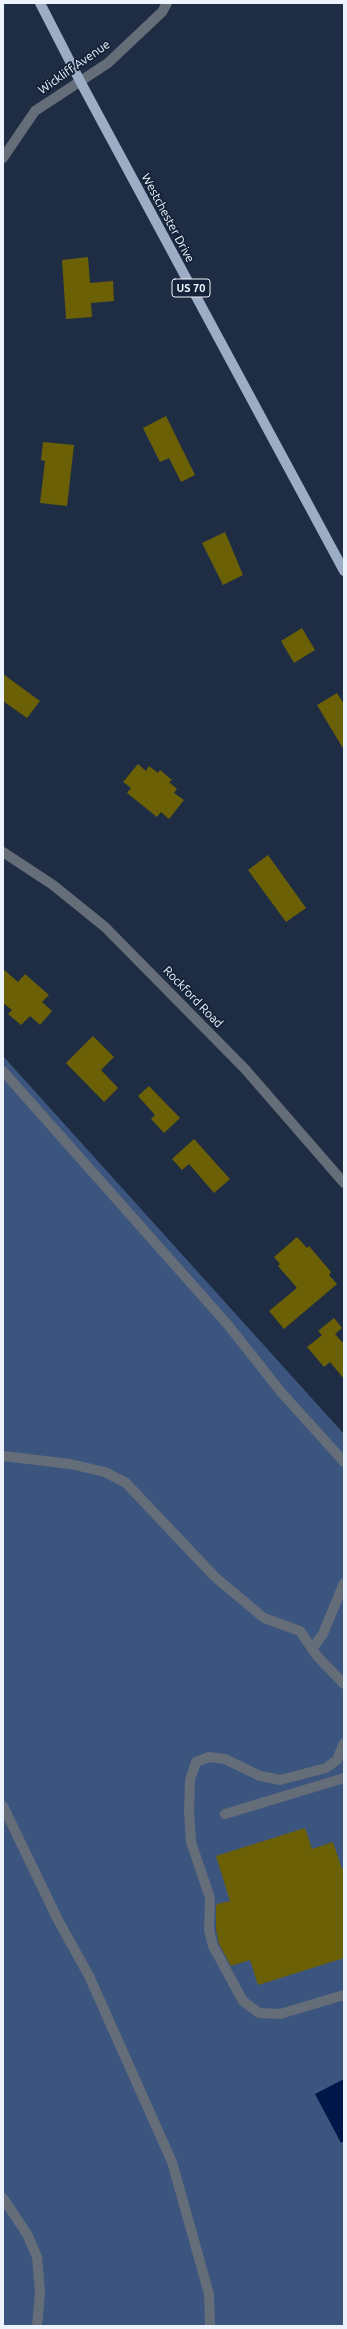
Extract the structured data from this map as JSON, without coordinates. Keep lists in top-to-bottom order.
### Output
{
  "streets": {
    "main road": ["Westchester Drive", "US 70"],
    "street": ["Wickliff Avenue", "Rockford Road"]
  },
  "crossings": [
    ["Wickliff Avenue", "Westchester Drive"]
  ]
}
